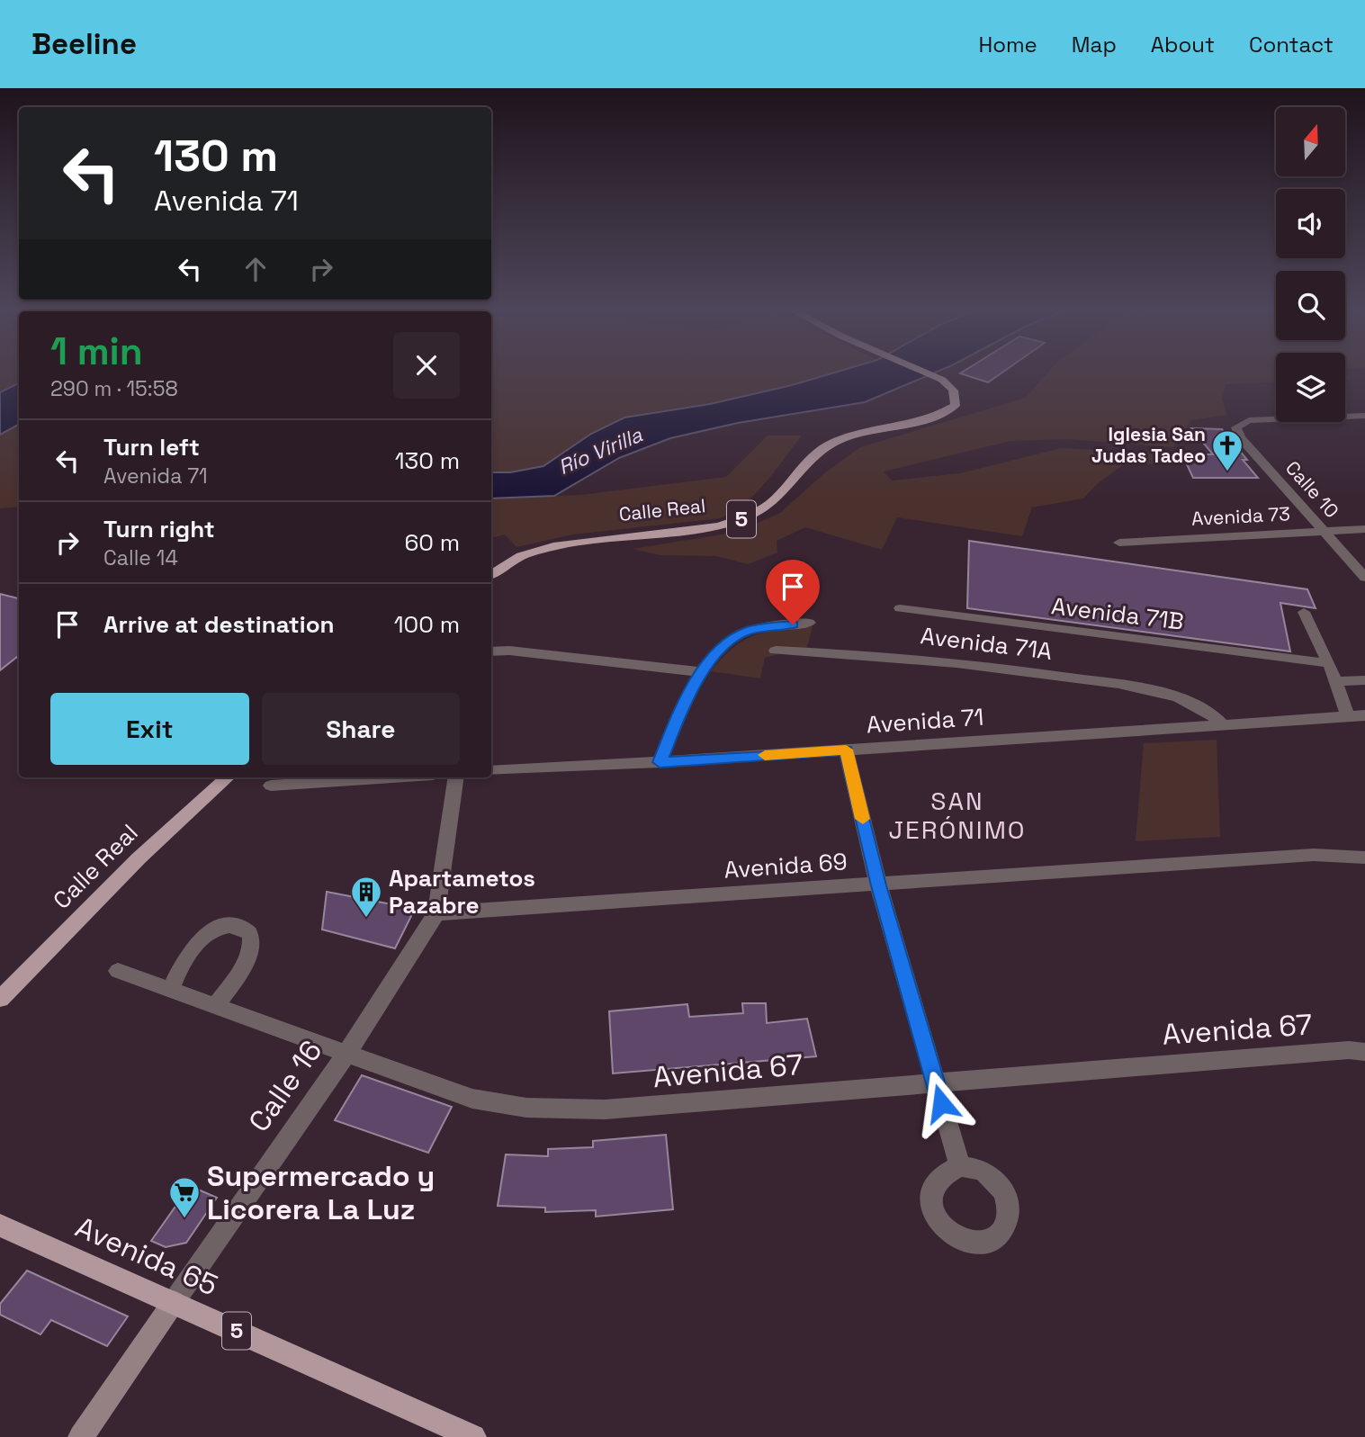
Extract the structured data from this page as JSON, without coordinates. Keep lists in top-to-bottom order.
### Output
{
  "streets": {
    "main road": ["Calle Real", "5", "Avenida 65"],
    "street": [
      "Calle 10",
      "Avenida 73",
      "Avenida 71B",
      "Avenida 71A",
      "Avenida 71",
      "Avenida 69",
      "Avenida 67",
      "Calle 16"
    ]
  },
  "crossings": [
    ["Calle 10", "Avenida 73"],
    ["Avenida 71A", "Avenida 71"],
    ["Avenida 69", "Calle 16"],
    ["Avenida 67", "Calle 16"],
    ["Calle 16", "Avenida 65"]
  ],
  "districts": ["SAN JERÓNIMO"],
  "water": ["Río Virilla"],
  "places": {
    "church": ["Iglesia San Judas Tadeo"],
    "building": ["Apartametos Pazabre"],
    "supermarket": ["Supermercado y Licorera La Luz"]
  },
  "north": "top",
  "page": {
    "header": "Beeline",
    "nav": [
      "Home",
      "Map",
      "About",
      "Contact"
    ],
    "turn": ["130 m", "Avenida 71"],
    "heading": ["1 min", "290 m · 15:58"],
    "list": [
      {
        "name": "Turn left",
        "note": "Avenida 71",
        "value": "130 m"
      },
      {
        "name": "Turn right",
        "note": "Calle 14",
        "value": "60 m"
      },
      {
        "name": "Arrive at destination",
        "value": "100 m"
      }
    ],
    "buttons": ["Exit", "Share"]
  }
}
